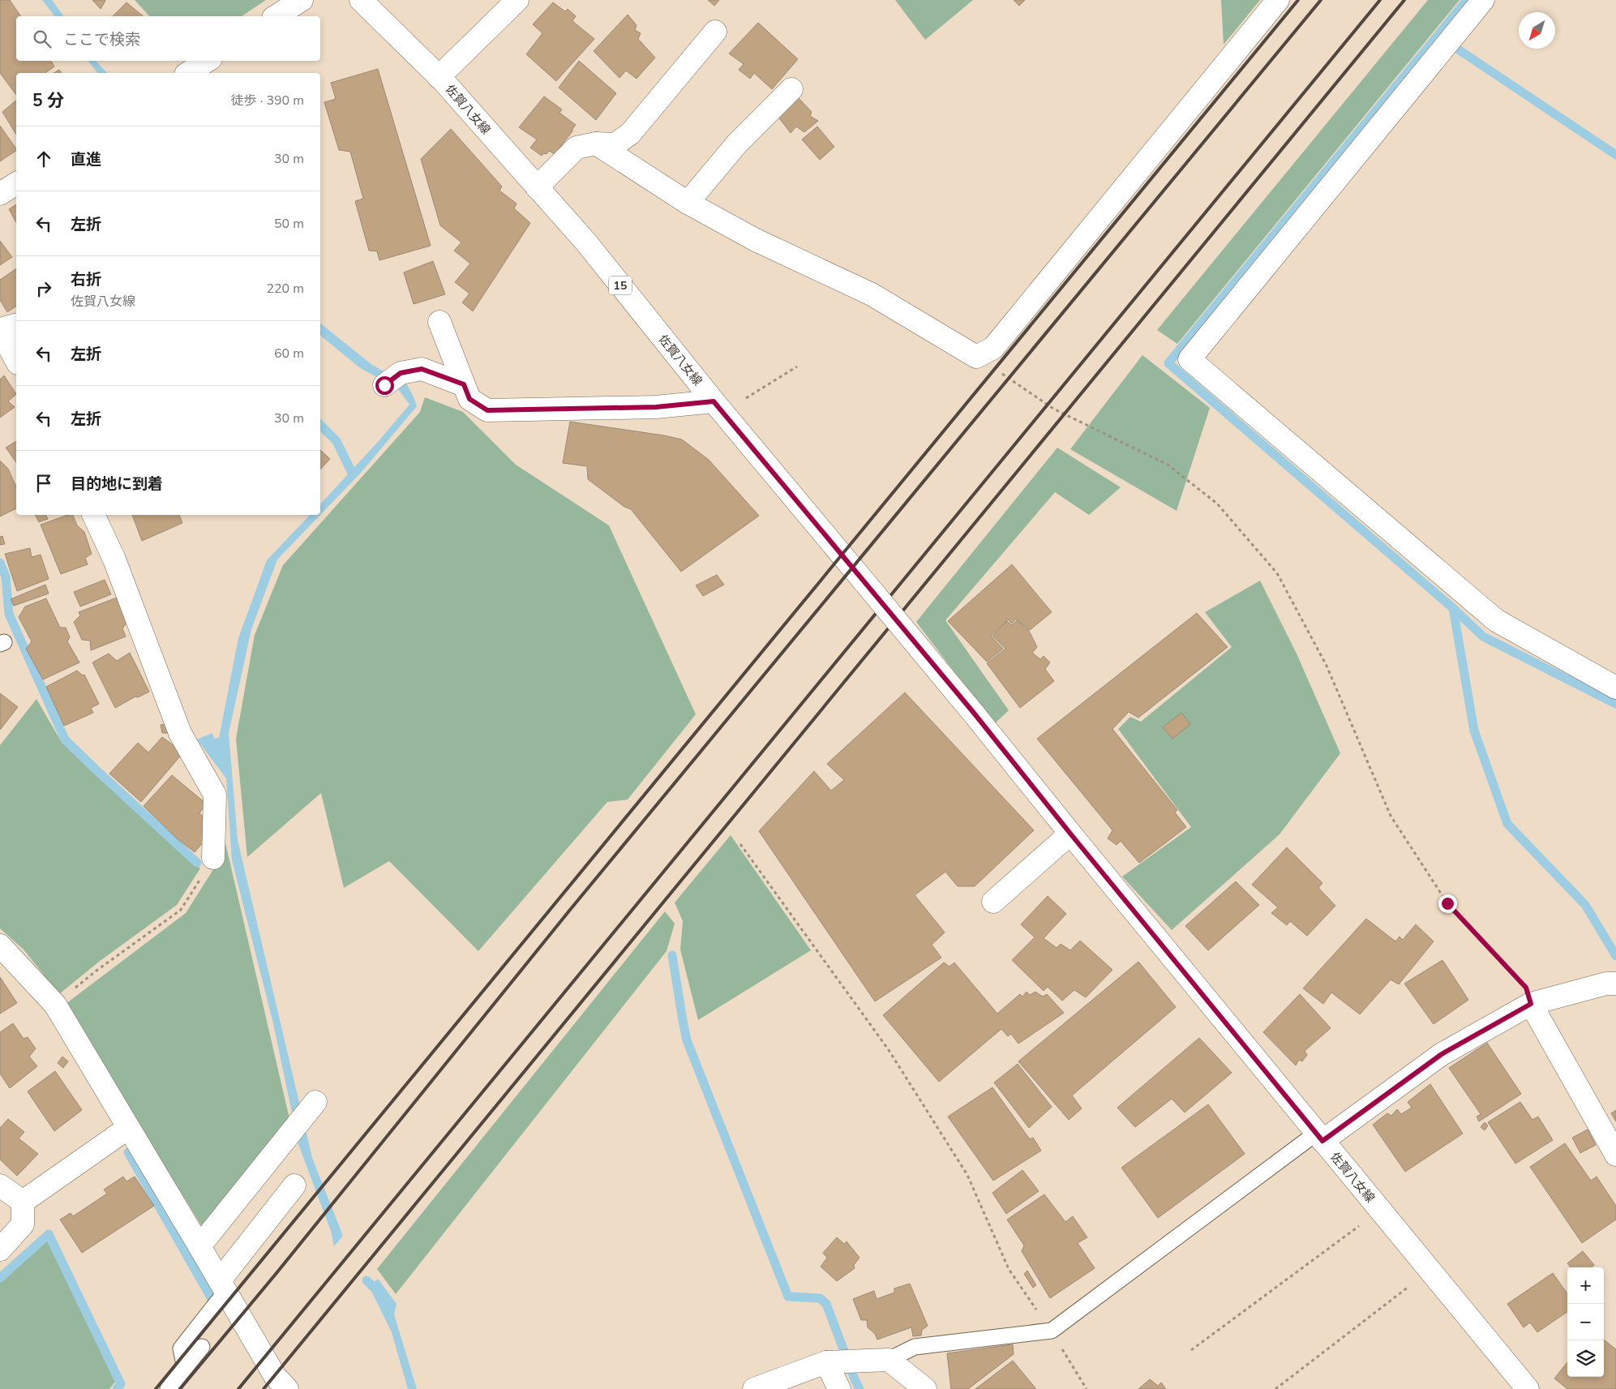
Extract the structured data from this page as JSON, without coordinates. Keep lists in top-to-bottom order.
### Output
{
  "streets": {
    "street": ["佐賀八女線", "15"]
  },
  "north": "bottom left",
  "page": {
    "search": "ここで検索",
    "heading": ["5 分", "徒歩 · 390 m"],
    "list": [
      ["直進", "30 m"],
      ["左折", "50 m"],
      ["右折", "佐賀八女線", "220 m"],
      ["左折", "60 m"],
      ["左折", "30 m"],
      "目的地に到着"
    ],
    "map_buttons": ["+", "−"]
  }
}
